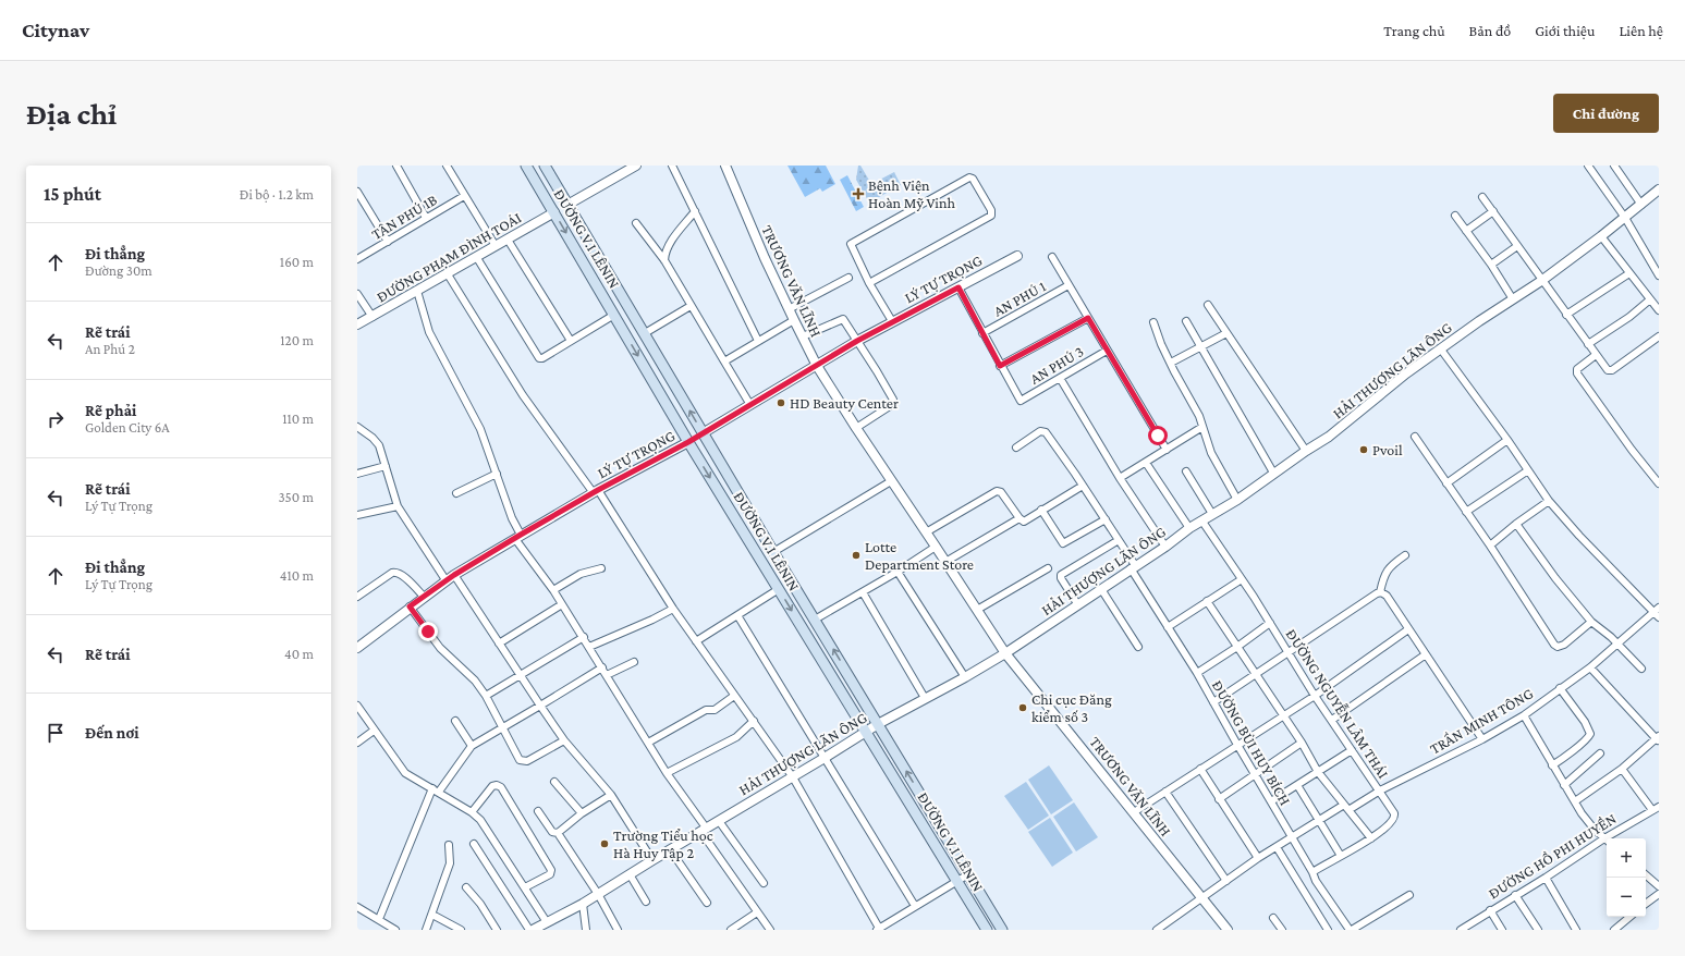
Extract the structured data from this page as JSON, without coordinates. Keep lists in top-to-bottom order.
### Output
{
  "streets": {
    "main road": ["ĐƯỜNG V.I LÊNIN"],
    "street": [
      "TÂN PHÚ 1B",
      "ĐƯỜNG PHẠM ĐÌNH TOÁI",
      "LÝ TỰ TRỌNG",
      "TRƯƠNG VĂN LĨNH",
      "AN PHÚ 1",
      "AN PHÚ 3",
      "HẢI THƯỢNG LÃN ÔNG",
      "ĐƯỜNG NGUYỄN LÂM THÁI",
      "TRẦN MINH TÔNG",
      "ĐƯỜNG BÙI HUY BÍCH",
      "ĐƯỜNG HỒ PHI HUYỀN"
    ]
  },
  "crossings": [
    ["ĐƯỜNG V.I LÊNIN", "ĐƯỜNG PHẠM ĐÌNH TOÁI"],
    ["ĐƯỜNG V.I LÊNIN", "LÝ TỰ TRỌNG"],
    ["ĐƯỜNG V.I LÊNIN", "HẢI THƯỢNG LÃN ÔNG"],
    ["LÝ TỰ TRỌNG", "TRƯƠNG VĂN LĨNH"],
    ["TRƯƠNG VĂN LĨNH", "HẢI THƯỢNG LÃN ÔNG"],
    ["HẢI THƯỢNG LÃN ÔNG", "ĐƯỜNG NGUYỄN LÂM THÁI"],
    ["HẢI THƯỢNG LÃN ÔNG", "ĐƯỜNG BÙI HUY BÍCH"],
    ["ĐƯỜNG NGUYỄN LÂM THÁI", "TRẦN MINH TÔNG"],
    ["ĐƯỜNG NGUYỄN LÂM THÁI", "ĐƯỜNG BÙI HUY BÍCH"]
  ],
  "places": {
    "health": ["Bệnh Viện Hoàn Mỹ Vinh"],
    "other": [
      "HD Beauty Center",
      "Pvoil",
      "Lotte Department Store",
      "Chi cục Đăng kiểm số 3",
      "Trường Tiểu học Hà Huy Tập 2"
    ]
  },
  "page": {
    "header": "Citynav",
    "nav": [
      "Trang chủ",
      "Bản đồ",
      "Giới thiệu",
      "Liên hệ"
    ],
    "buttons": "Chỉ đường",
    "title": "Địa chỉ",
    "heading": ["15 phút", "Đi bộ · 1.2 km"],
    "list": [
      ["Đi thẳng", "Đường 30m", "160 m"],
      ["Rẽ trái", "An Phú 2", "120 m"],
      ["Rẽ phải", "Golden City 6A", "110 m"],
      ["Rẽ trái", "Lý Tự Trọng", "350 m"],
      ["Đi thẳng", "Lý Tự Trọng", "410 m"],
      ["Rẽ trái", "40 m"],
      "Đến nơi"
    ],
    "map_buttons": ["+", "−"]
  }
}
